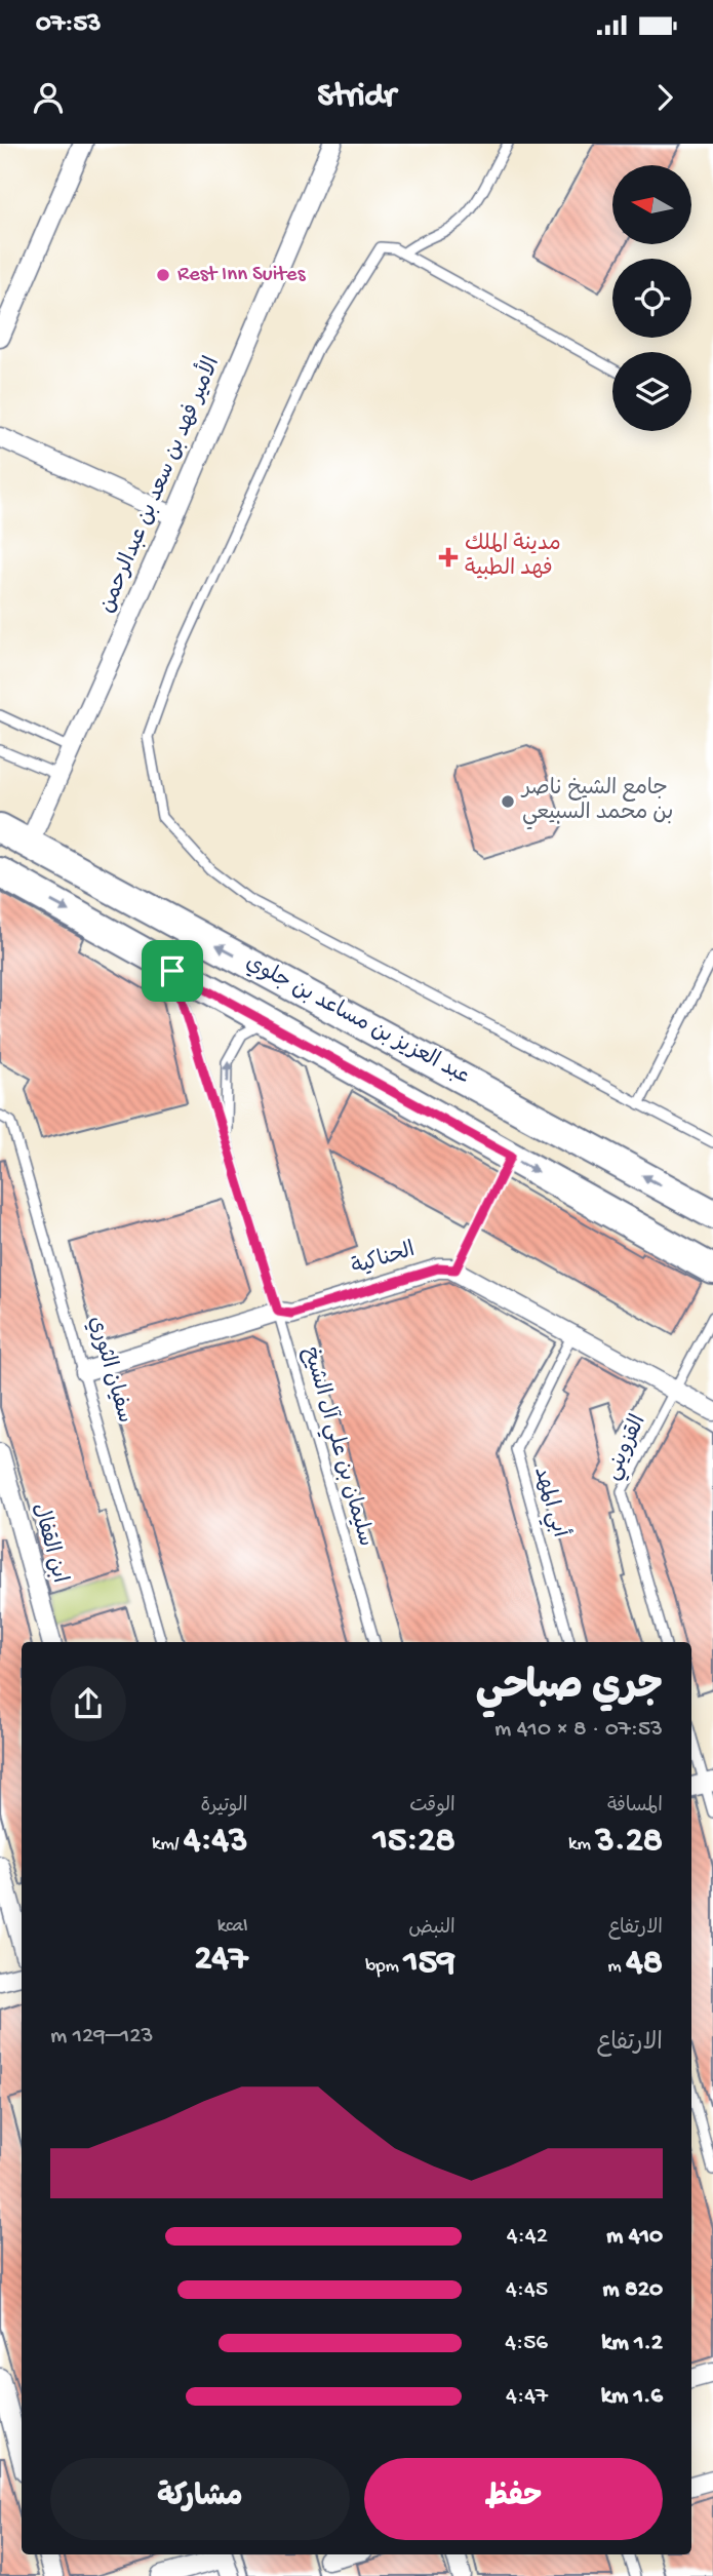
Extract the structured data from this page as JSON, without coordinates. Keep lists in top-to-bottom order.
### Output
{
  "streets": {
    "main road": ["عبد العزيز بن مساعد بن جلوي"],
    "street": ["الأمير فهد بن سعد بن عبدالرحمن", "الحناكية", "ابن القفال"],
    "lane": [
      "سفيان الثوري",
      "سليمان بن علي آل الشيخ",
      "القزويني",
      "أبي المهد"
    ]
  },
  "crossings": [
    ["الأمير فهد بن سعد بن عبدالرحمن", "عبد العزيز بن مساعد بن جلوي"],
    ["عبد العزيز بن مساعد بن جلوي", "سليمان بن علي آل الشيخ"],
    ["الحناكية", "سفيان الثوري"],
    ["الحناكية", "سليمان بن علي آل الشيخ"]
  ],
  "places": {
    "other": ["Rest Inn Suites", "جامع الشيخ ناصر بن محمد السبيعي"],
    "health": ["مدينة الملك فهد الطبية"]
  },
  "north": "left",
  "page": {
    "status": "07:53",
    "header": "Stridr",
    "heading": ["جري صباحي", "07:53 · 8 × 410 m"],
    "stats": [
      ["المسافة", "3.28 km"],
      ["الوقت", "15:28"],
      ["الوتيرة", "4:43 /km"],
      ["الارتفاع", "48 m"],
      ["النبض", "159 bpm"],
      ["kcal", "247"]
    ],
    "chart": ["الارتفاع", "123–129 m"],
    "list": [
      {
        "name": "410 m",
        "note": "4:42"
      },
      {
        "name": "820 m",
        "note": "4:45"
      },
      {
        "name": "1.2 km",
        "note": "4:56"
      },
      {
        "name": "1.6 km",
        "note": "4:47"
      }
    ],
    "buttons": ["حفظ", "مشاركة"]
  }
}
